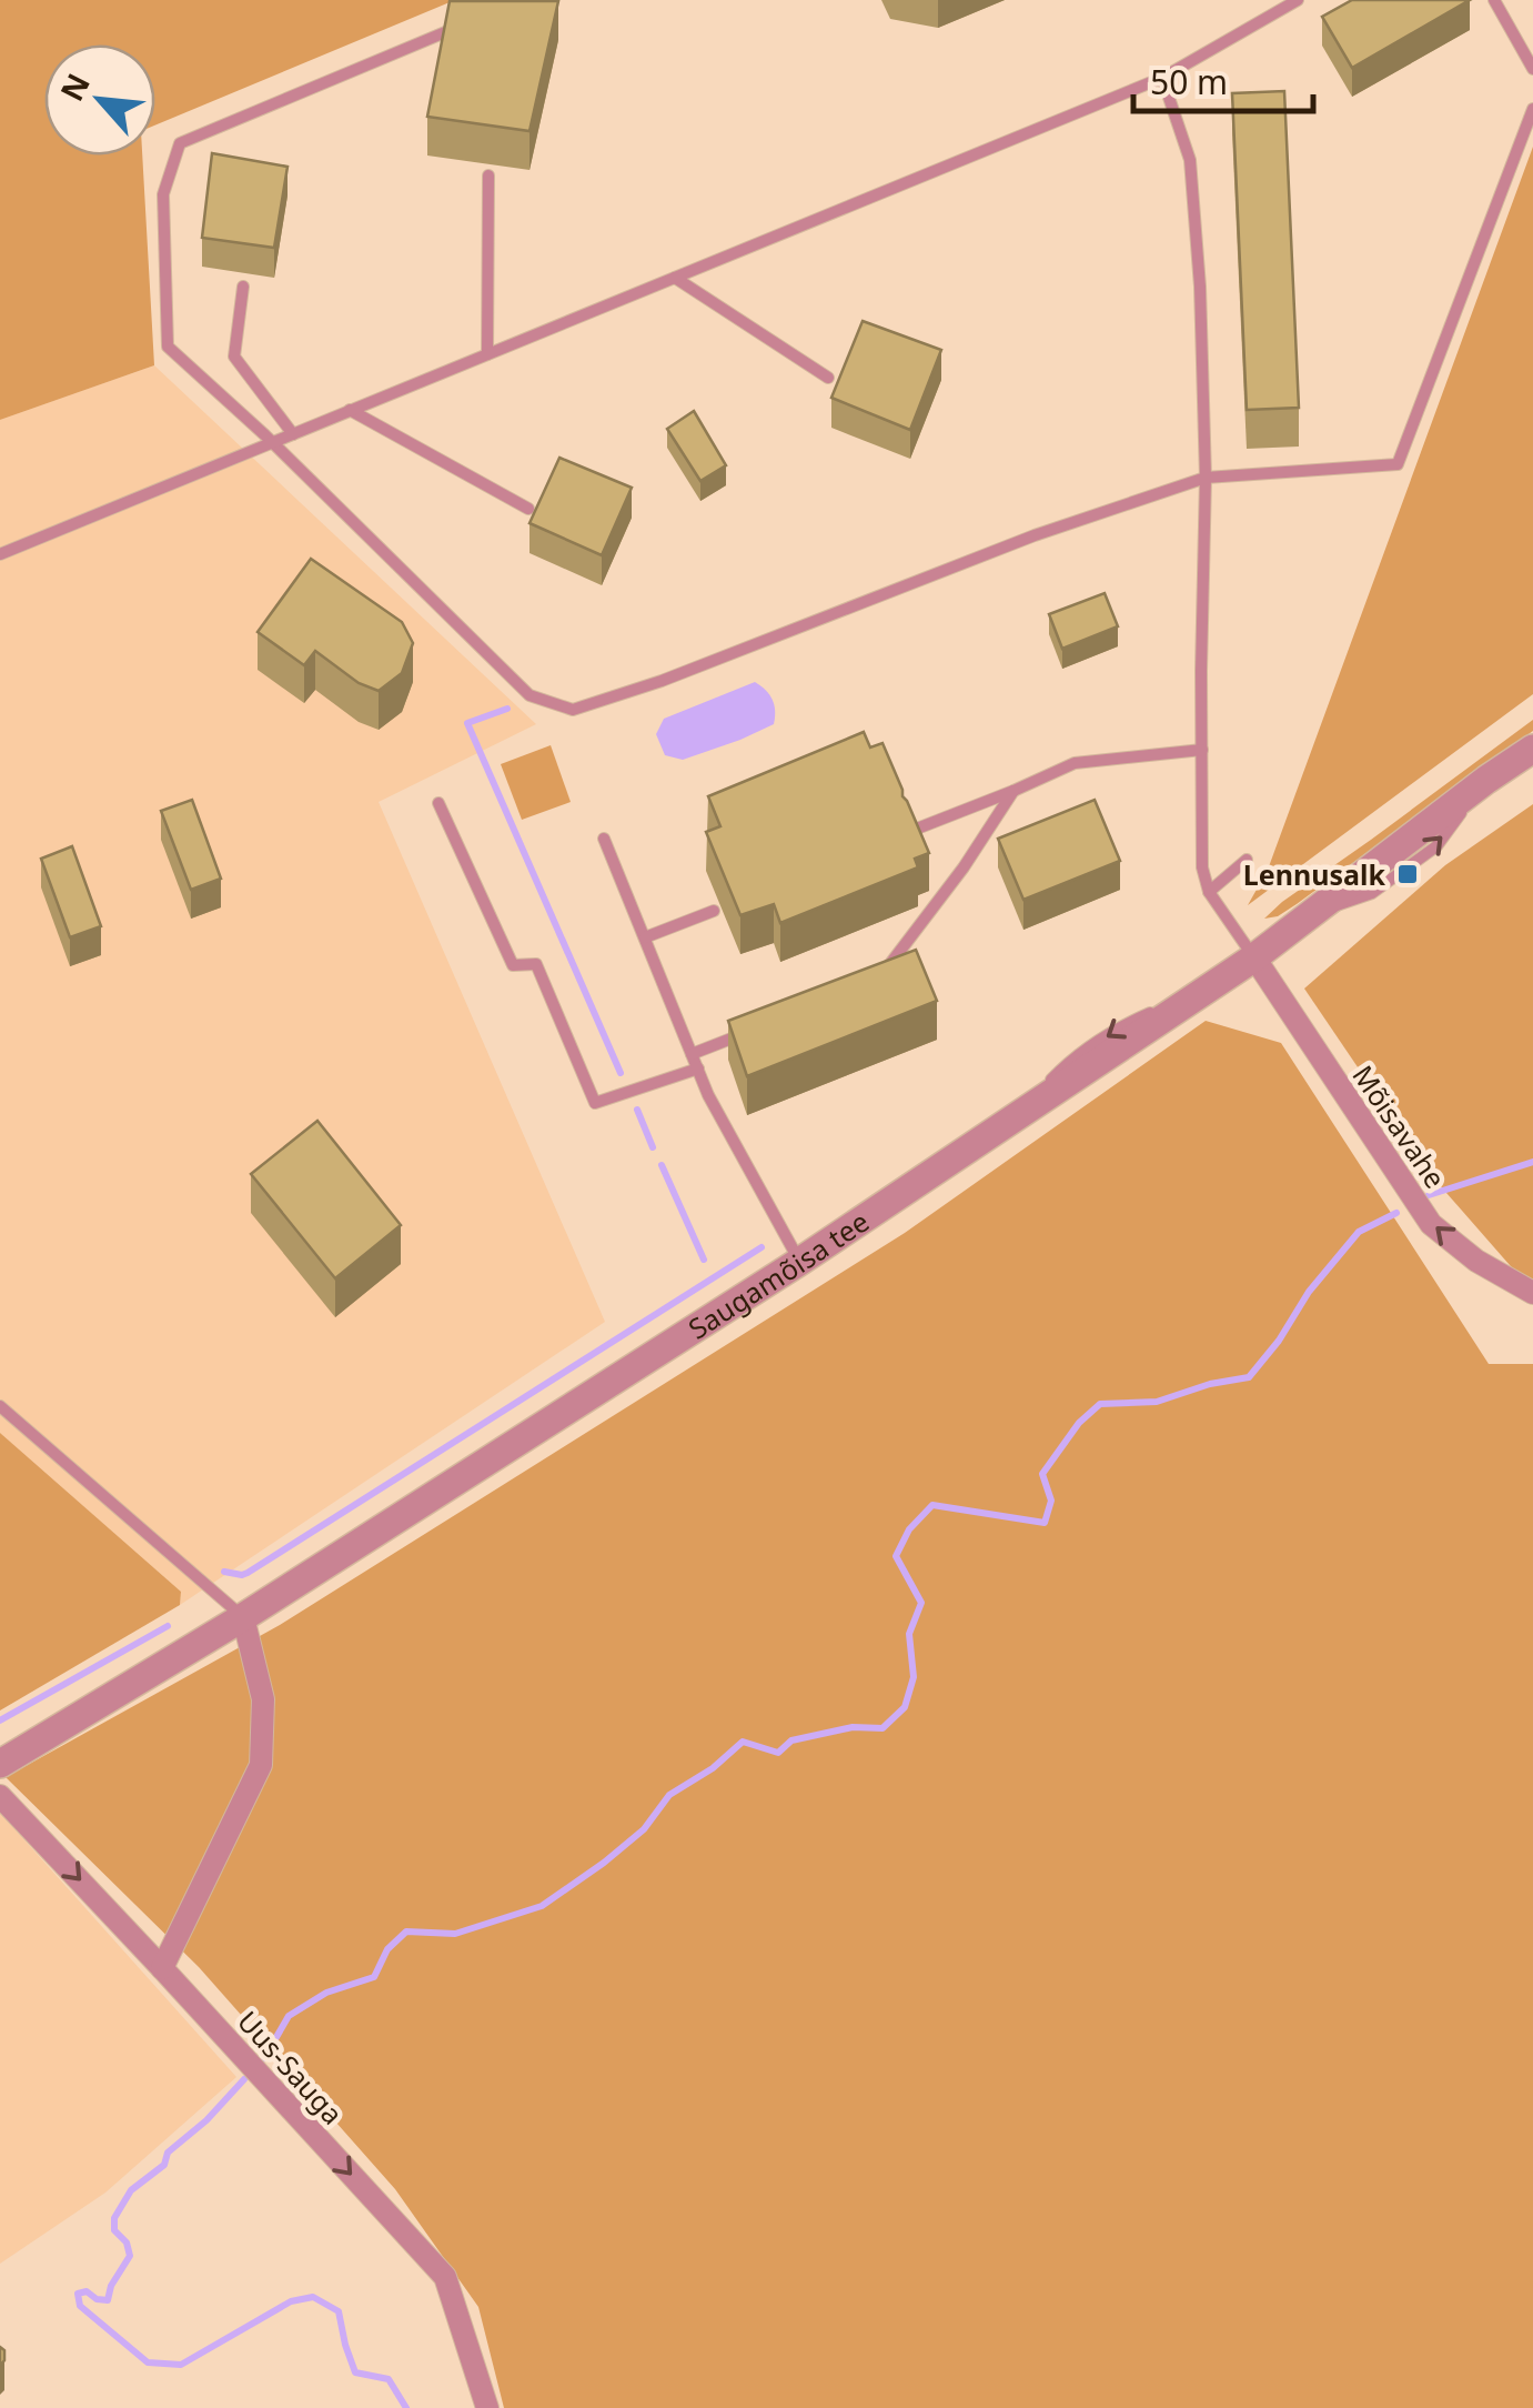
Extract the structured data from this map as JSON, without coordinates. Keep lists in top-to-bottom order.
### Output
{
  "streets": {
    "street": ["Mõisavahe", "Saugamõisa tee", "Uus-Sauga"]
  },
  "crossings": [
    ["Mõisavahe", "Saugamõisa tee"]
  ],
  "one_way": ["Mõisavahe", "Uus-Sauga"],
  "places": {
    "transit": ["Lennusalk"]
  },
  "scale_bar": "50 m",
  "north": "top left"
}
